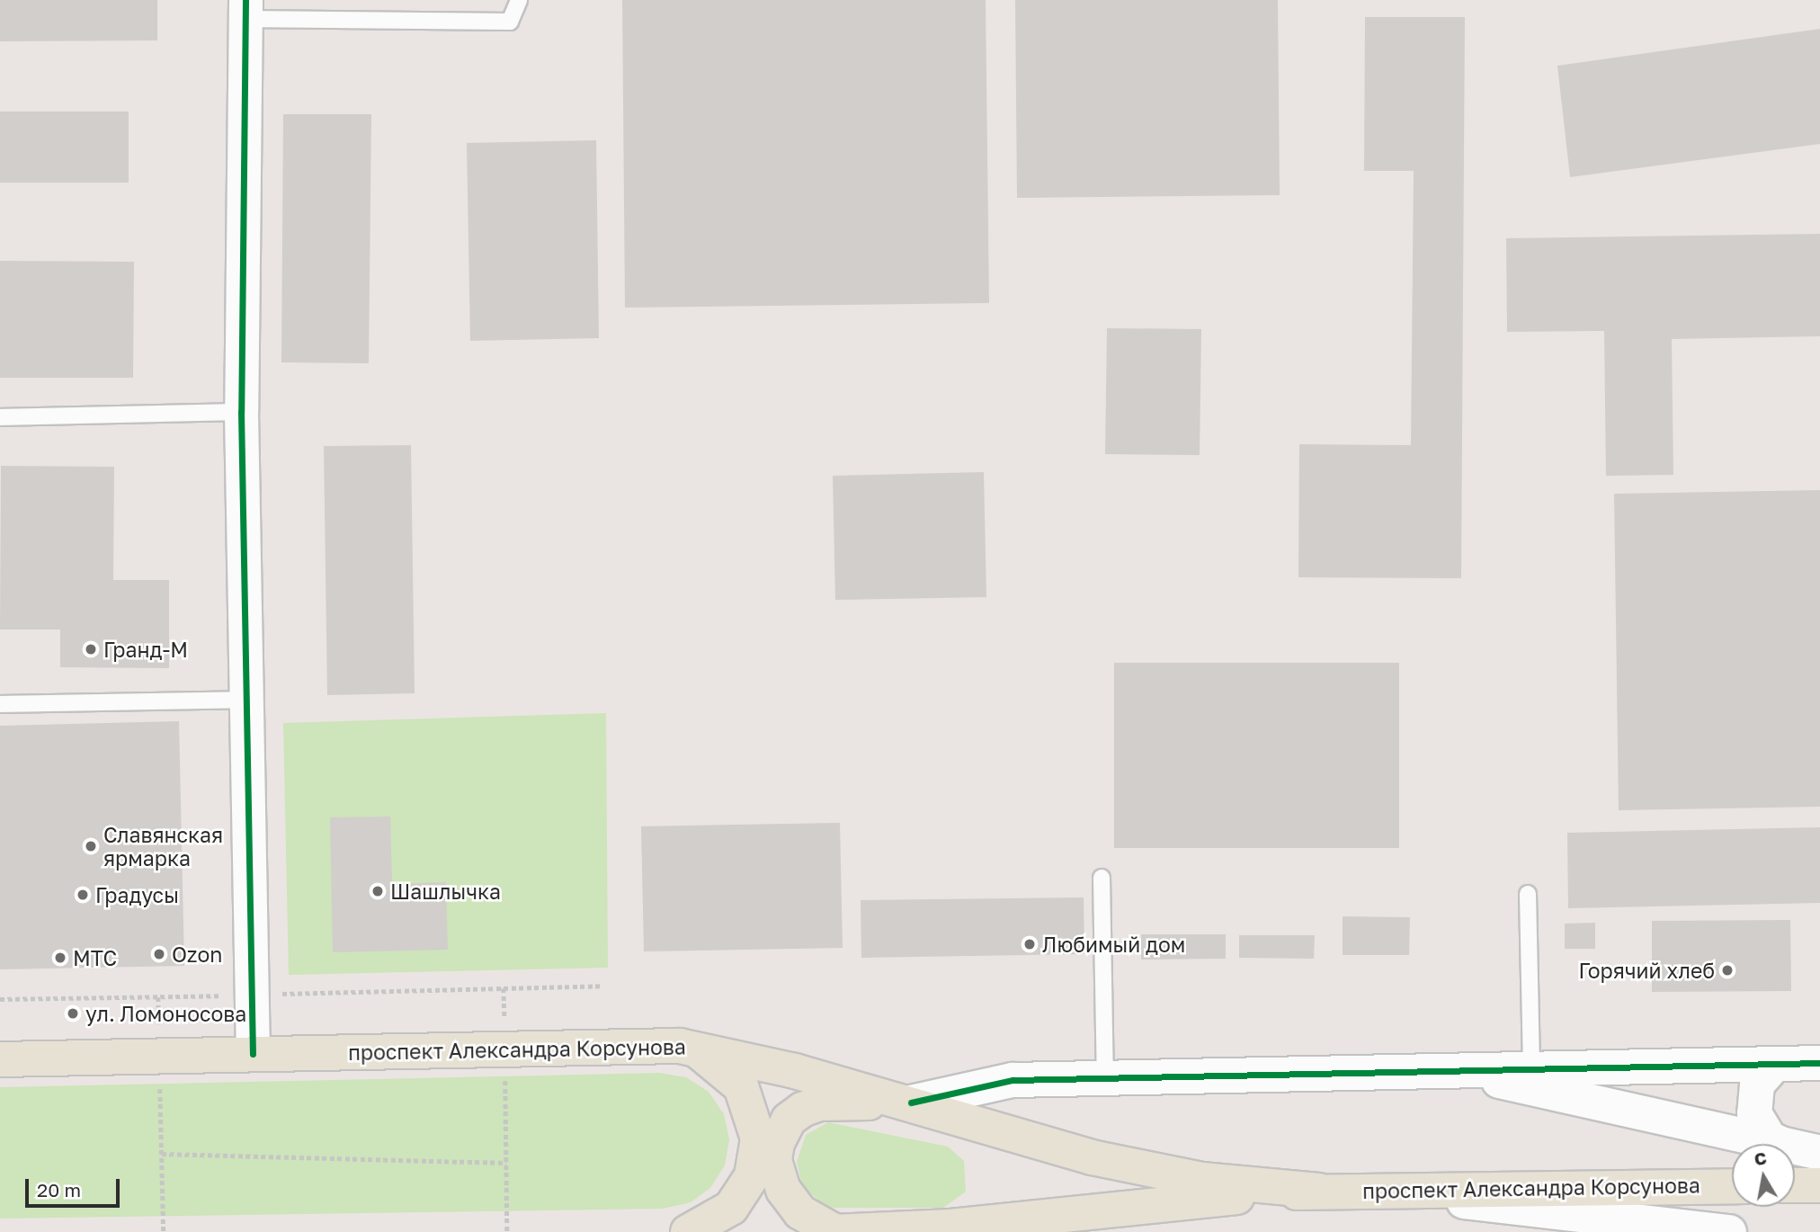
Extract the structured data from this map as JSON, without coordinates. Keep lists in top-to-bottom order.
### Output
{
  "streets": {
    "main road": ["проспект Александра Корсунова"]
  },
  "places": [
    "Гранд-М",
    "Славянская ярмарка",
    "Шашлычка",
    "Градусы",
    "Любимый дом",
    "Ozon",
    "МТС",
    "Горячий хлеб",
    "ул. Ломоносова"
  ],
  "scale_bar": "20 m",
  "north": "top"
}
